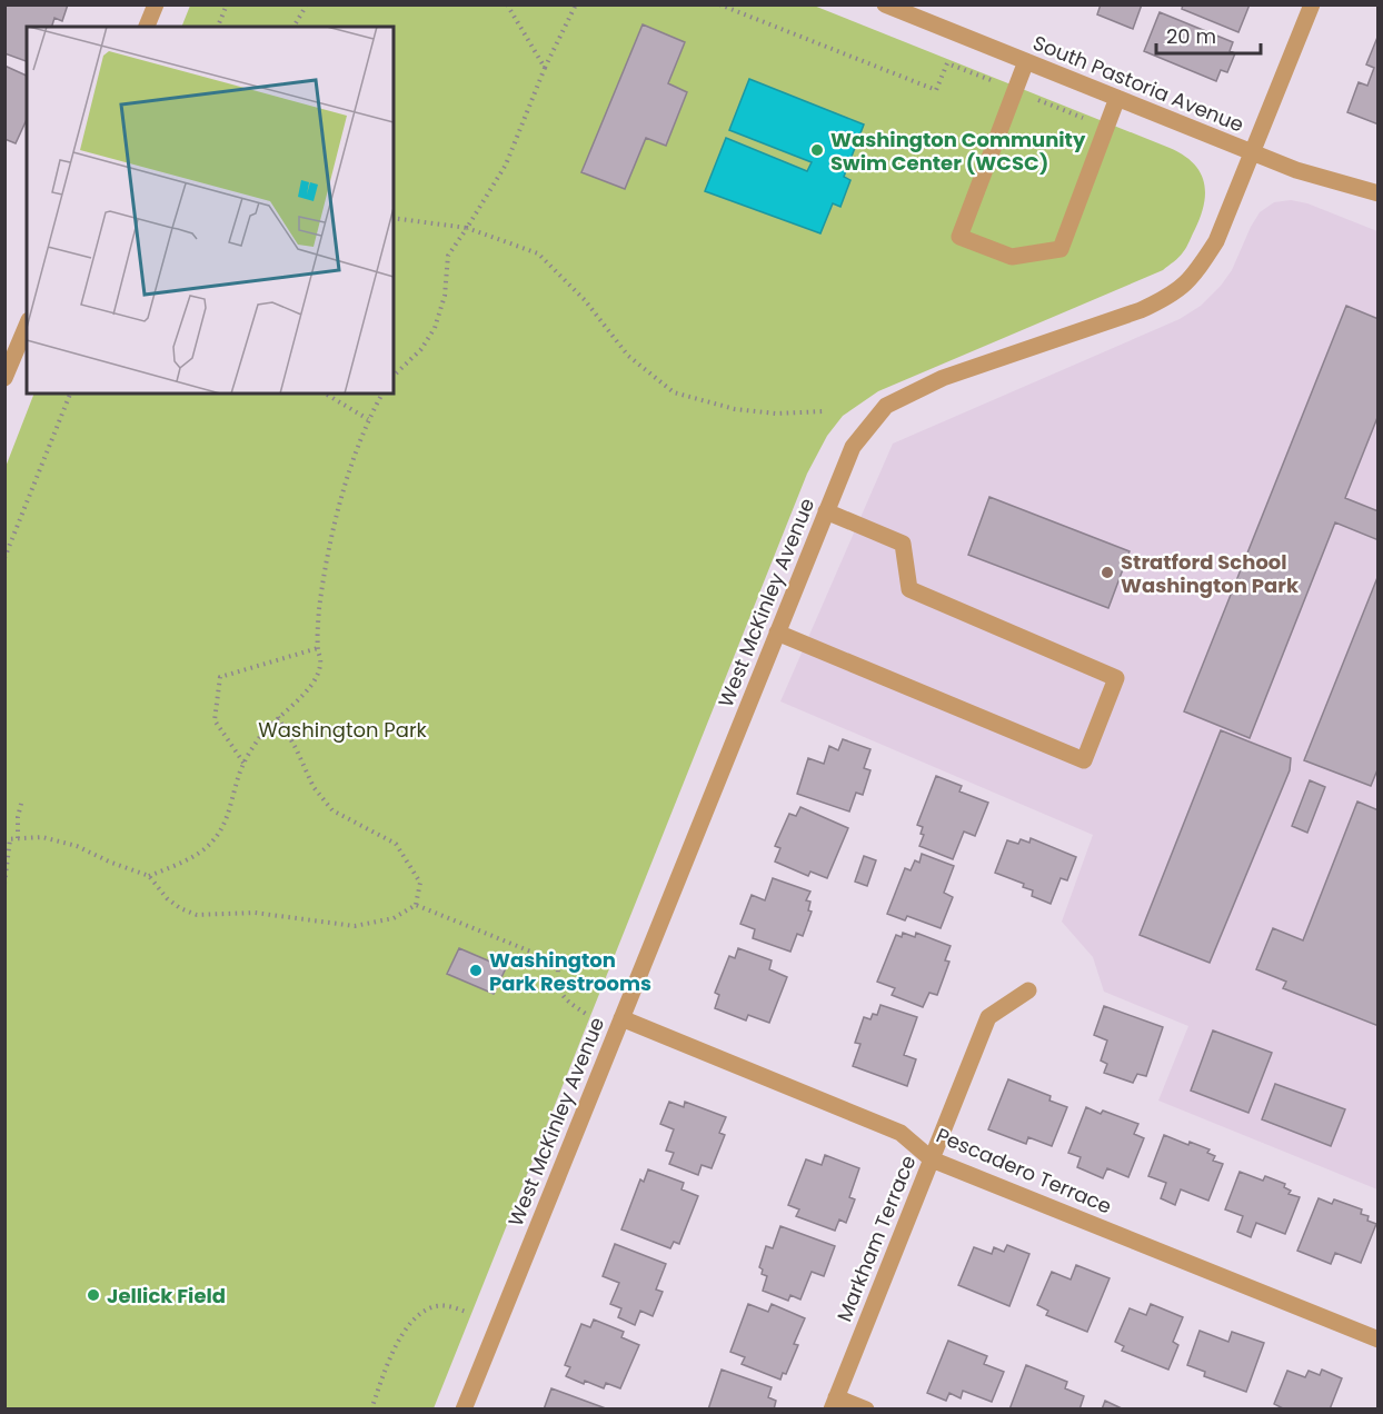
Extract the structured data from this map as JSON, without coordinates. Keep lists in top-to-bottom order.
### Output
{
  "streets": {
    "street": [
      "South Pastoria Avenue",
      "West McKinley Avenue",
      "Pescadero Terrace",
      "Markham Terrace"
    ]
  },
  "crossings": [
    ["South Pastoria Avenue", "West McKinley Avenue"],
    ["West McKinley Avenue", "Pescadero Terrace"],
    ["Pescadero Terrace", "Markham Terrace"]
  ],
  "parks": ["Washington Park"],
  "places": [
    "Washington Community Swim Center (WCSC)",
    "Stratford School Washington Park",
    "Washington Park Restrooms",
    "Jellick Field"
  ],
  "scale_bar": "20 m"
}
